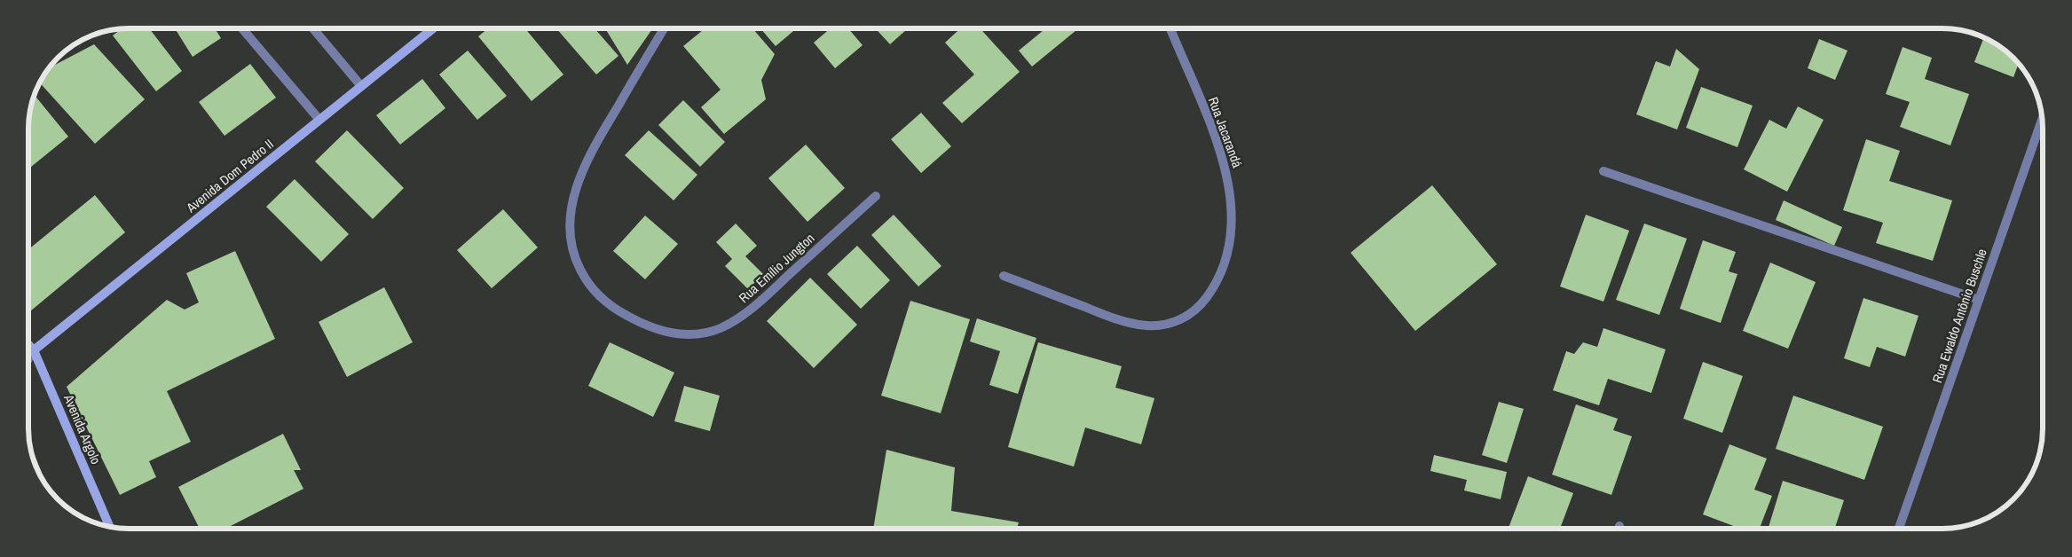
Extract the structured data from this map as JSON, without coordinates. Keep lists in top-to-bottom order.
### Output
{
  "streets": {
    "main road": ["Avenida Dom Pedro II", "Avenida Argolo"],
    "street": ["Rua Jacarandá", "Rua Emílio Jungton", "Rua Ewaldo Antônio Buschle"]
  },
  "crossings": [
    ["Avenida Dom Pedro II", "Avenida Argolo"]
  ]
}
